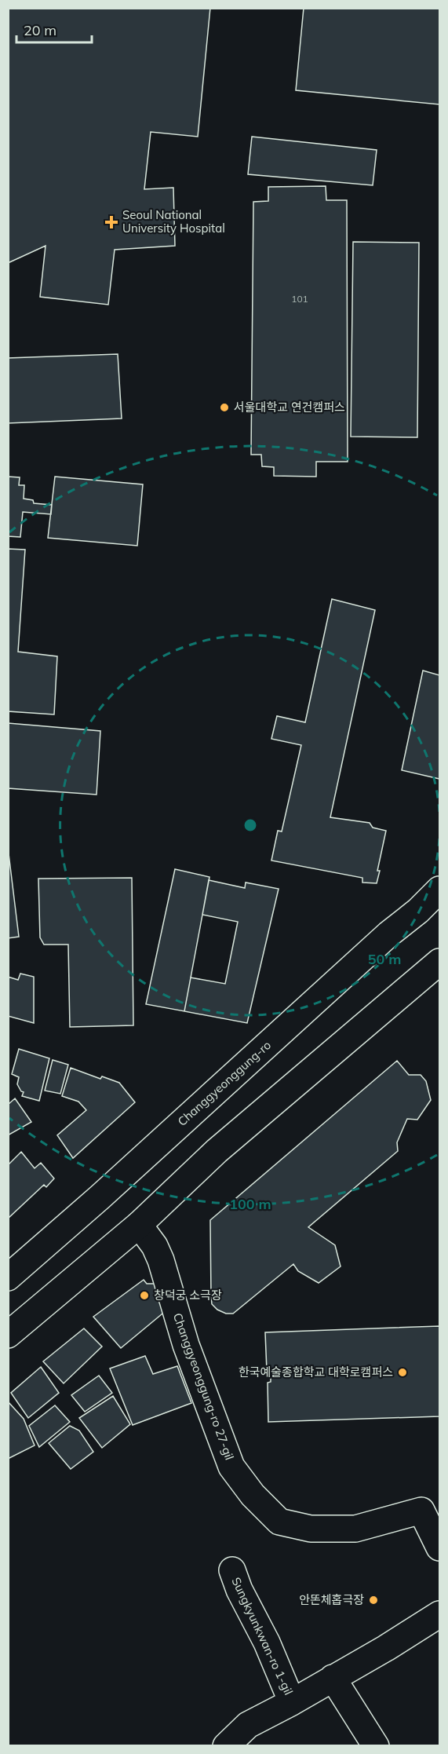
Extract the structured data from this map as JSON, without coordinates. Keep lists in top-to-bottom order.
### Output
{
  "streets": {
    "main road": ["Changgyeonggung-ro", "Changgyeonggung-ro 27-gil", "Sungkyunkwan-ro 1-gil"]
  },
  "places": {
    "health": ["Seoul National University Hospital"],
    "other": [
      "서울대학교 연건캠퍼스",
      "창덕궁 소극장",
      "한국예술종합학교 대학로캠퍼스",
      "안똔체홉극장"
    ]
  },
  "house_numbers": ["101"],
  "scale_bar": "20 m",
  "rings": ["50 m", "100 m"]
}
